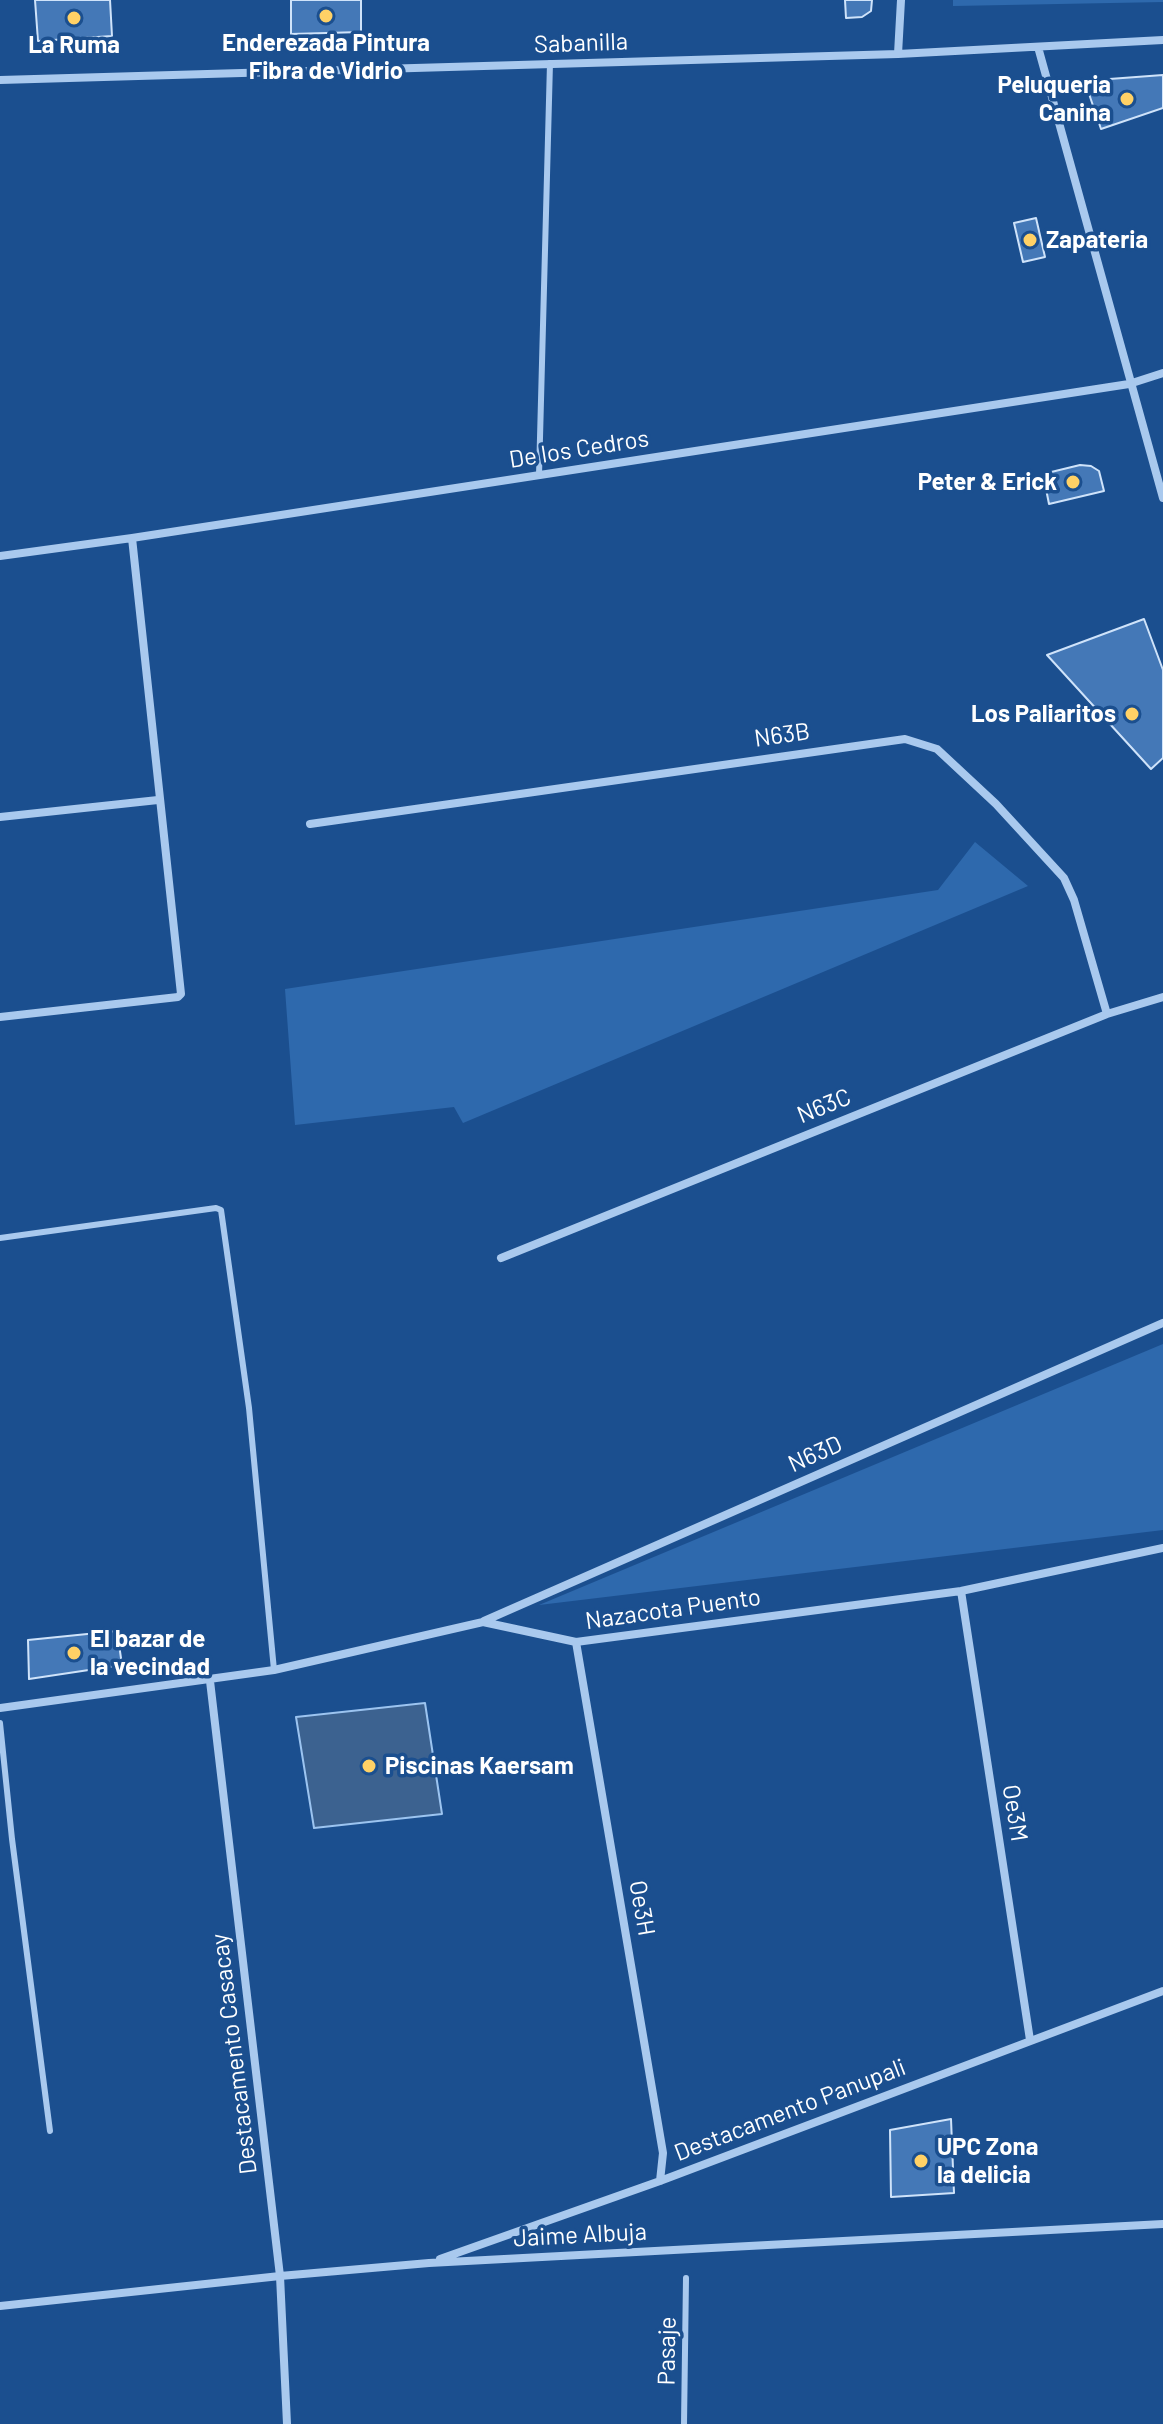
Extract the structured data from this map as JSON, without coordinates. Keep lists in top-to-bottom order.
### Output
{
  "streets": {
    "street": [
      "Sabanilla",
      "De los Cedros",
      "N63B",
      "N63C",
      "N63D",
      "Nazacota Puento",
      "Oe3M",
      "Oe3H",
      "Destacamento Casacay",
      "Destacamento Panupali",
      "Jaime Albuja"
    ],
    "lane": ["Pasaje"]
  },
  "crossings": [
    ["N63B", "N63C"],
    ["N63D", "Nazacota Puento"],
    ["Nazacota Puento", "Oe3M"],
    ["Nazacota Puento", "Oe3H"],
    ["Nazacota Puento", "Destacamento Casacay"],
    ["Oe3M", "Destacamento Panupali"],
    ["Oe3H", "Destacamento Panupali"],
    ["Destacamento Casacay", "Jaime Albuja"],
    ["Destacamento Panupali", "Jaime Albuja"]
  ],
  "places": [
    "Enderezada Pintura Fibra de Vidrio",
    "La Ruma",
    "Peluqueria Canina",
    "Zapateria",
    "Peter & Erick",
    "Los Paliaritos",
    "El bazar de la vecindad",
    "Piscinas Kaersam",
    "UPC Zona la delicia"
  ]
}
